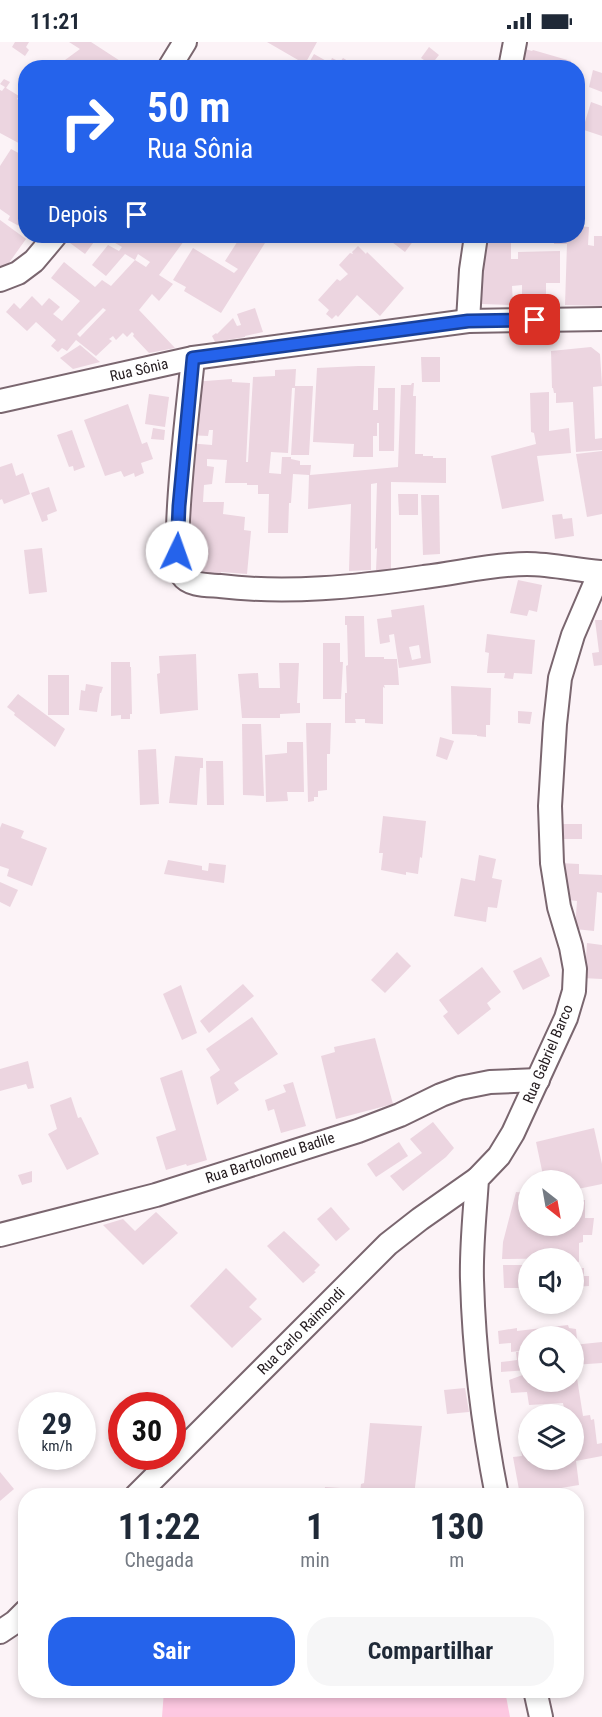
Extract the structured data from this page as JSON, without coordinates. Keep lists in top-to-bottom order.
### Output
{
  "streets": {
    "street": [
      "Rua Sônia",
      "Rua Gabriel Barco",
      "Rua Bartolomeu Badile",
      "Rua Carlo Raimondi"
    ]
  },
  "crossings": [
    ["Rua Gabriel Barco", "Rua Bartolomeu Badile"],
    ["Rua Gabriel Barco", "Rua Carlo Raimondi"]
  ],
  "north": "bottom right",
  "page": {
    "status": "11:21",
    "turn": ["50 m", "Rua Sônia"],
    "then": "Depois",
    "speed": "29 km/h",
    "limit": "30",
    "eta": [
      "11:22",
      "Chegada",
      "1",
      "min",
      "130",
      "m"
    ],
    "buttons": ["Sair", "Compartilhar"]
  }
}
